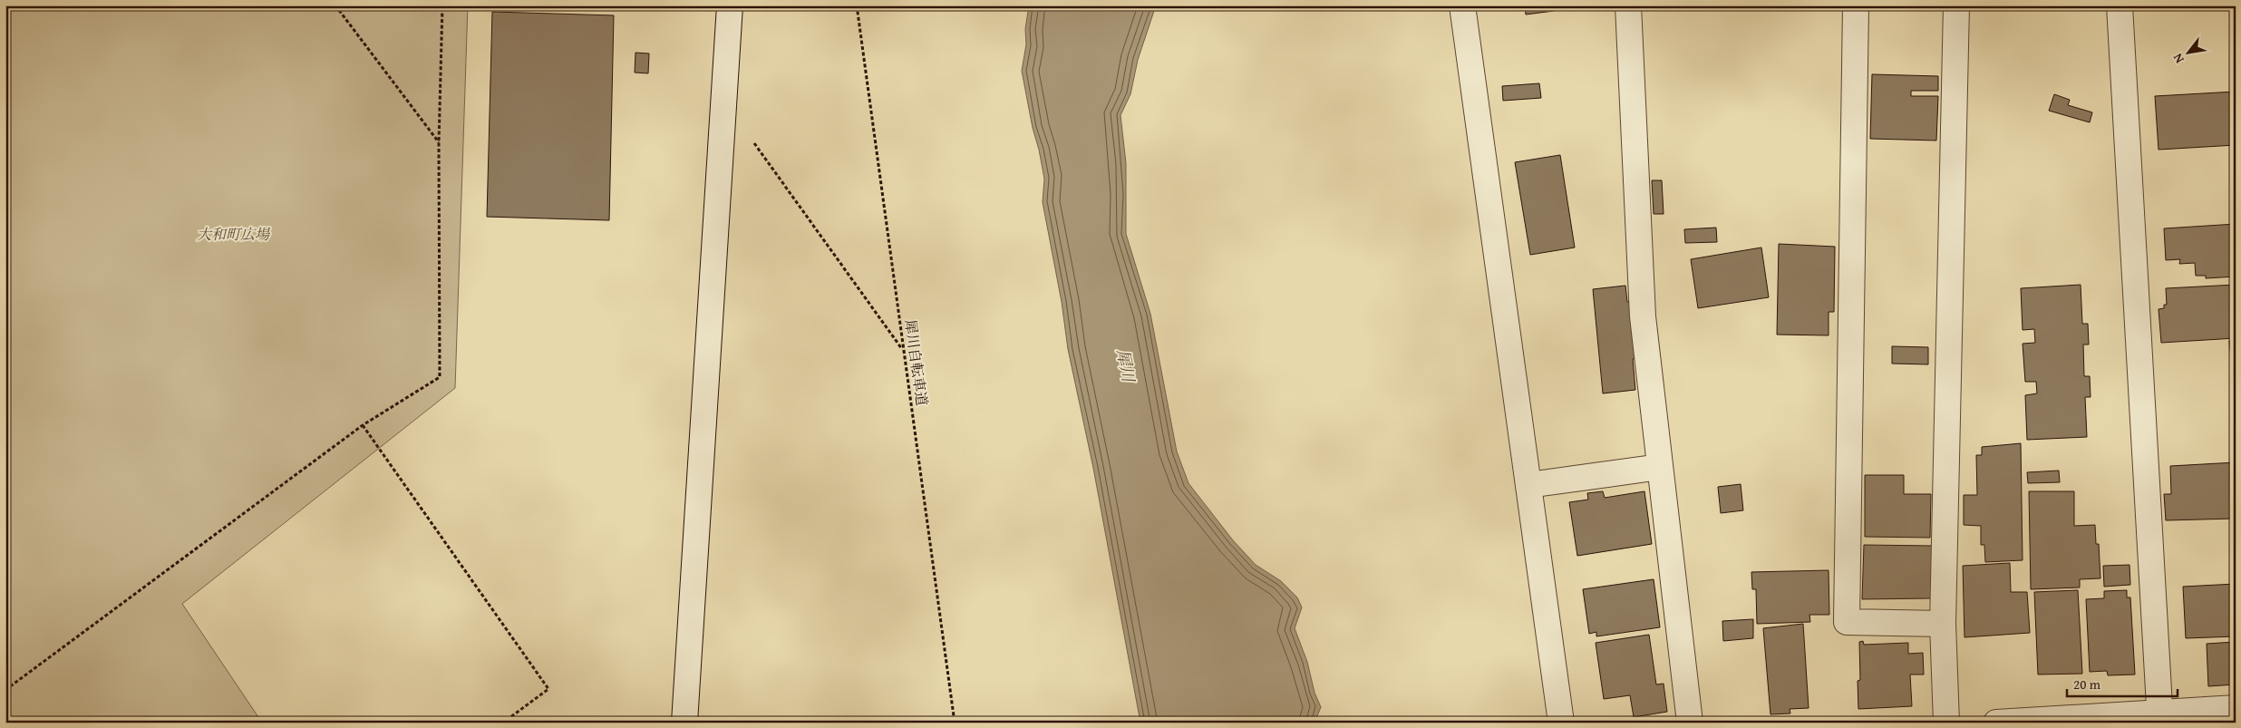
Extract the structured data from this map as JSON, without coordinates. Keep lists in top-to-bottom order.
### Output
{
  "streets": {
    "path": ["犀川自転車道"]
  },
  "water": ["犀川"],
  "parks": ["大和町広場"],
  "scale_bar": "20 m",
  "north": "bottom left"
}
